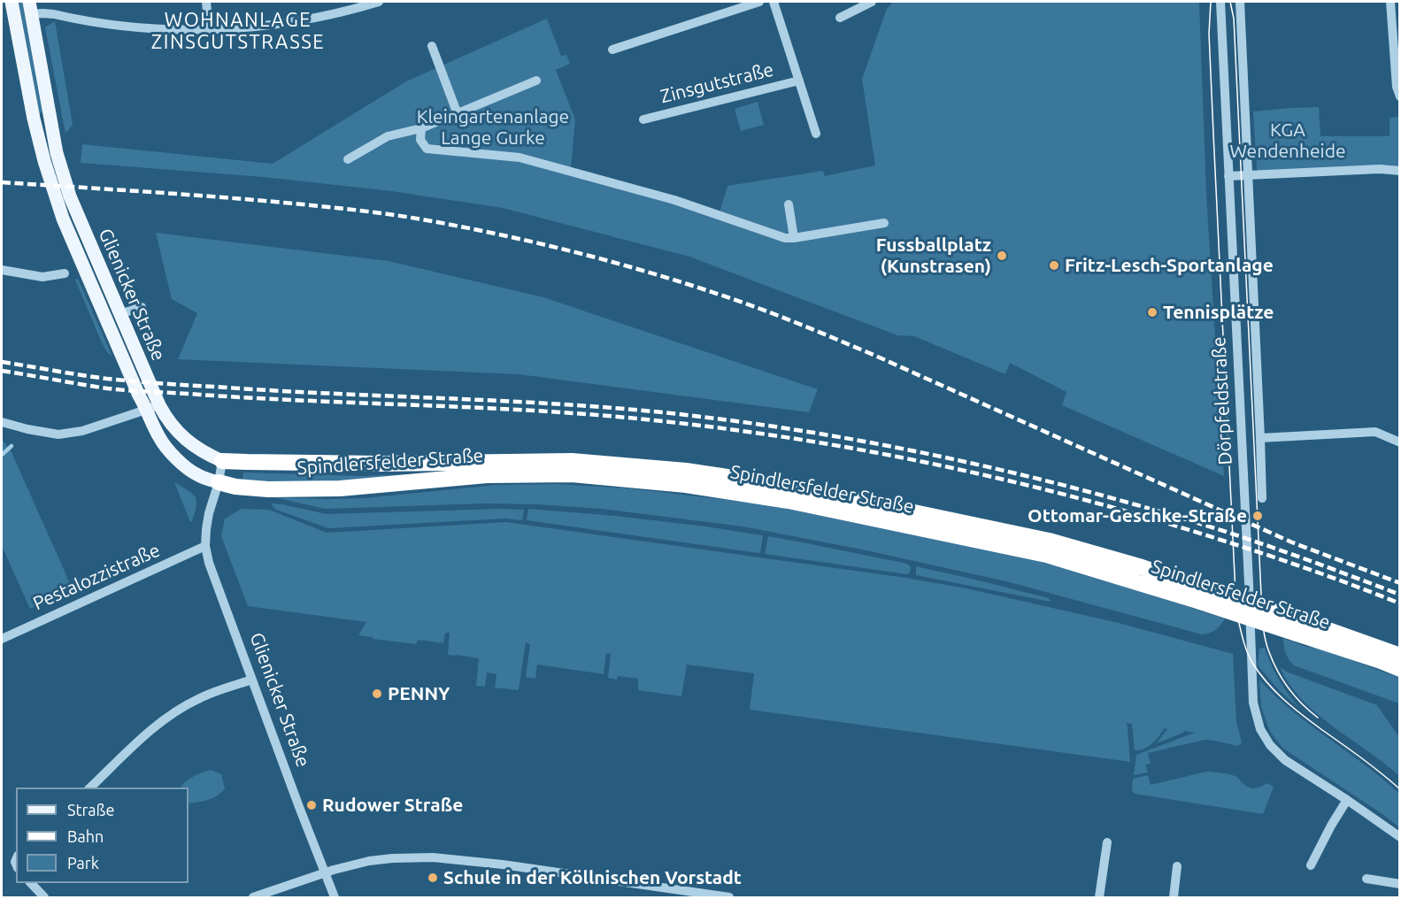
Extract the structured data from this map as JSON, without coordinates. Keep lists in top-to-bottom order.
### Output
{
  "streets": {
    "highway": ["Spindlersfelder Straße"],
    "main road": ["Glienicker Straße"],
    "street": ["Zinsgutstraße", "Dörpfeldstraße", "Pestalozzistraße"]
  },
  "crossings": [
    ["Glienicker Straße", "Spindlersfelder Straße"],
    ["Glienicker Straße", "Pestalozzistraße"]
  ],
  "districts": ["WOHNANLAGE ZINSGUTSTRASSE"],
  "parks": ["Kleingartenanlage Lange Gurke", "KGA Wendenheide"],
  "places": [
    "Fussballplatz (Kunstrasen)",
    "Fritz-Lesch-Sportanlage",
    "Tennisplätze",
    "Ottomar-Geschke-Straße",
    "PENNY",
    "Rudower Straße",
    "Schule in der Köllnischen Vorstadt"
  ],
  "legend": ["Straße", "Bahn", "Park"]
}
